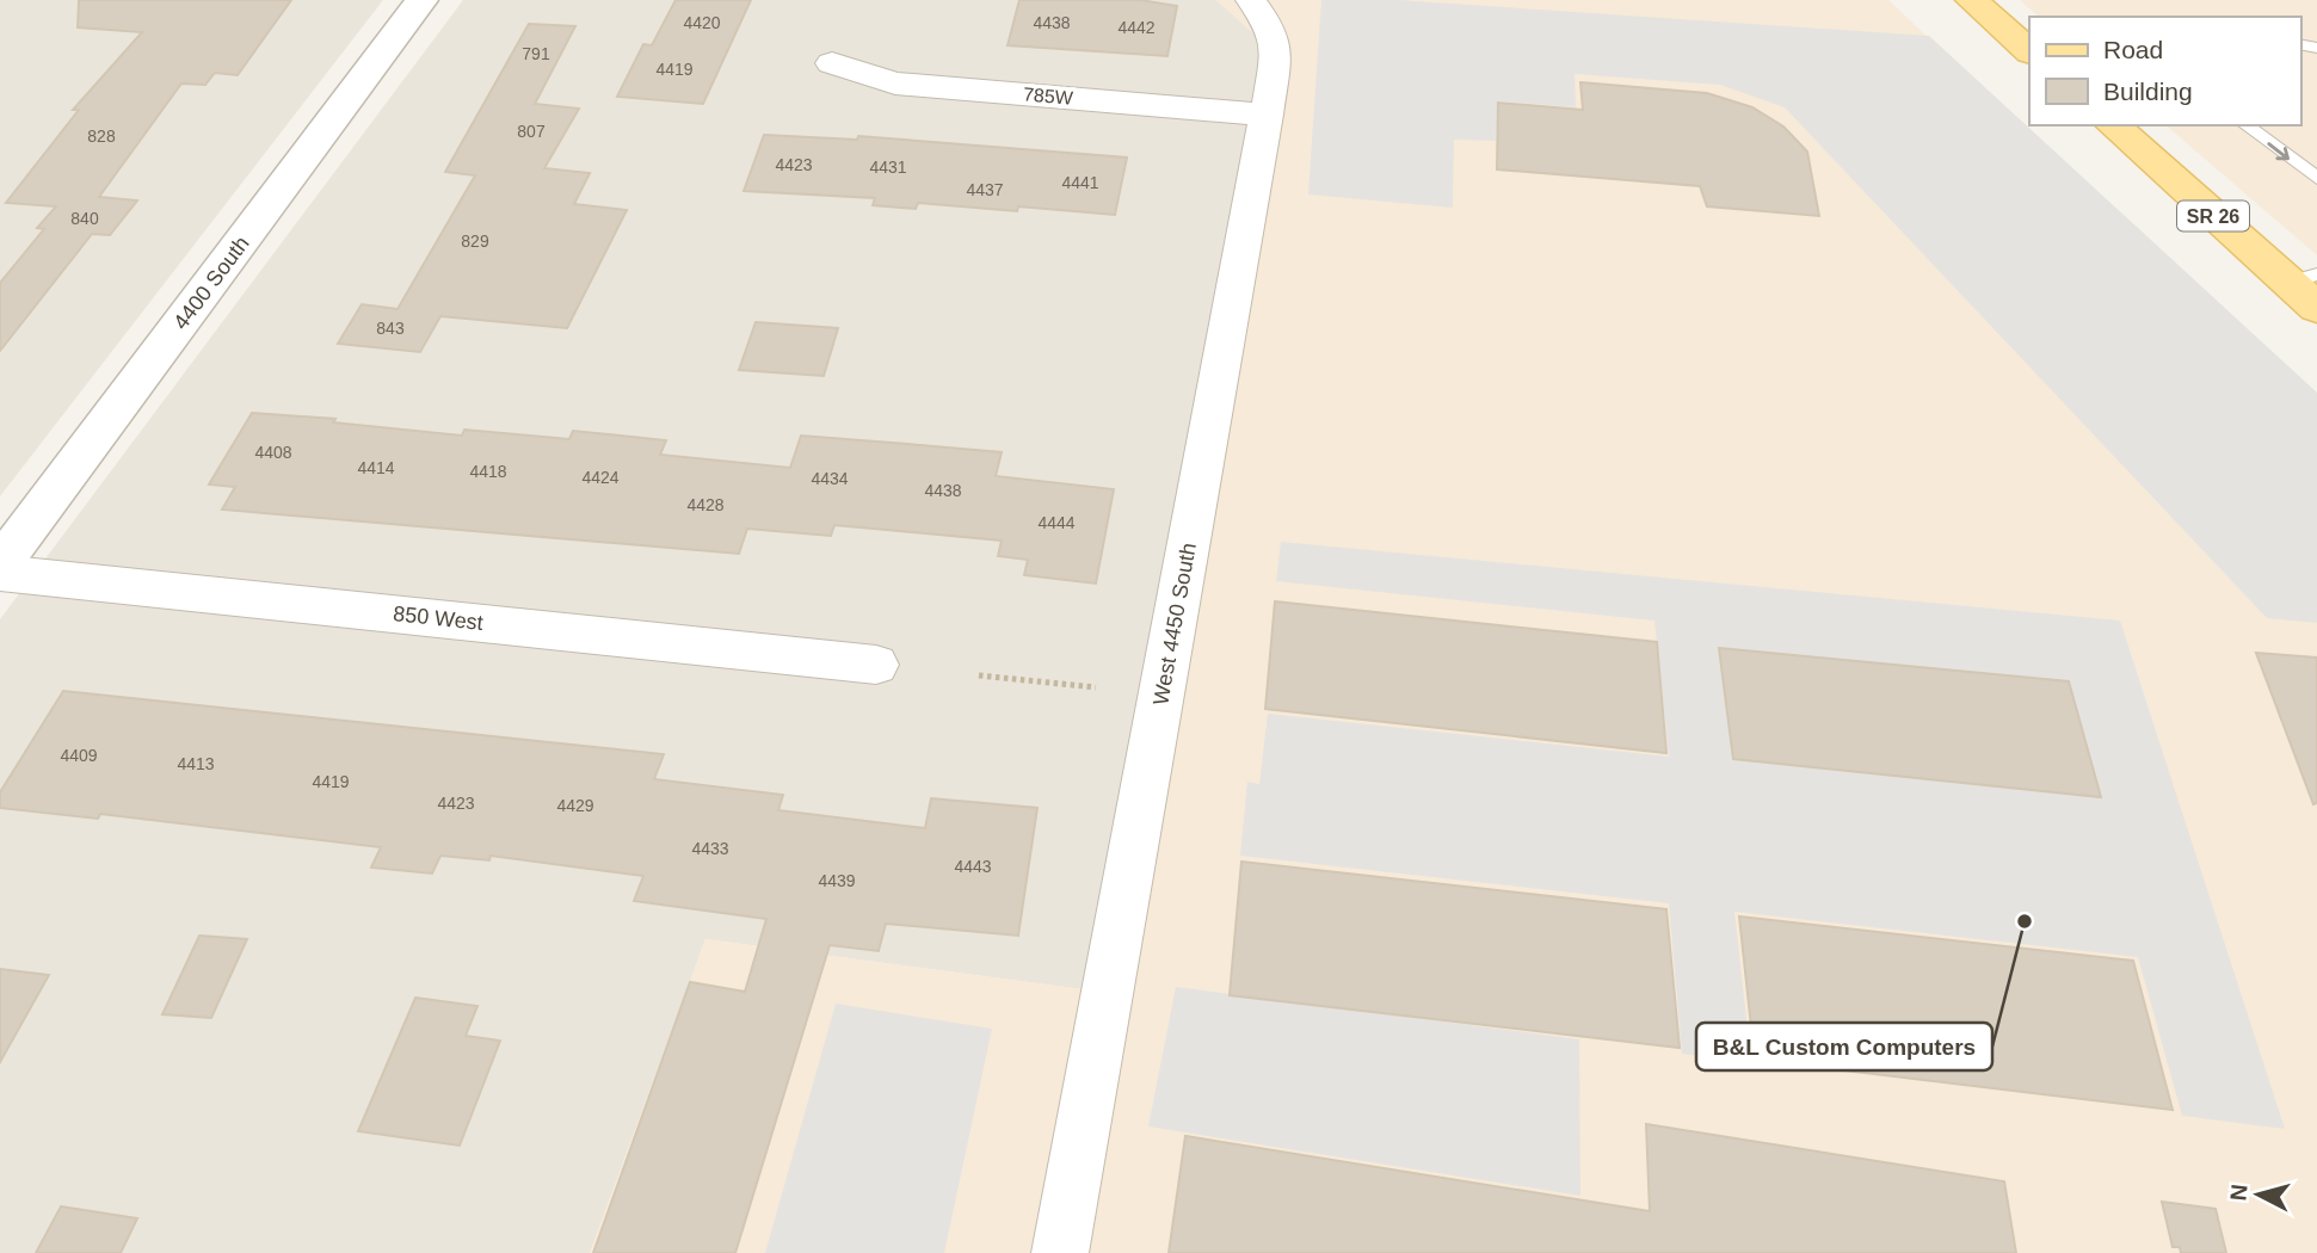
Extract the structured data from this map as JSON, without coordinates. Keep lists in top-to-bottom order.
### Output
{
  "streets": {
    "main road": ["SR 26"],
    "street": [
      "785W",
      "4400 South",
      "850 West",
      "West 4450 South"
    ]
  },
  "crossings": [
    ["785W", "West 4450 South"]
  ],
  "places": ["B&L Custom Computers"],
  "house_numbers": [
    "4420",
    "4438",
    "4442",
    "791",
    "4419",
    "807",
    "828",
    "4423",
    "4431",
    "4441",
    "4437",
    "840",
    "829",
    "843",
    "4408",
    "4414",
    "4418",
    "4424",
    "4434",
    "4438",
    "4428",
    "4444",
    "4409",
    "4413",
    "4419",
    "4423",
    "4429",
    "4433",
    "4443",
    "4439"
  ],
  "legend": ["Road", "Building"],
  "north": "left"
}
